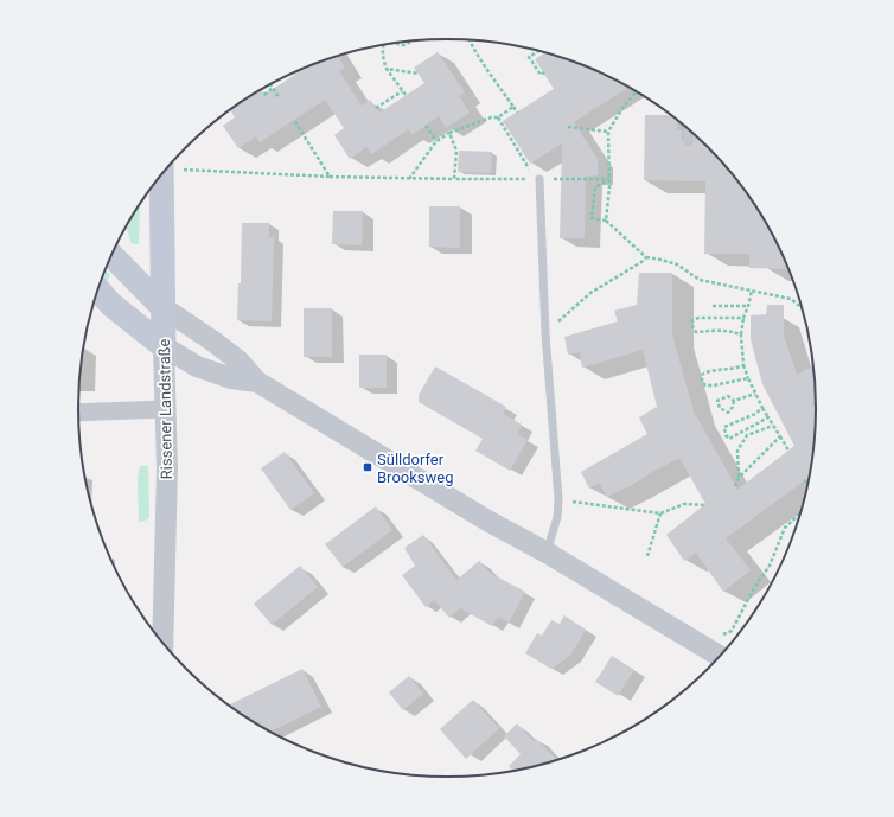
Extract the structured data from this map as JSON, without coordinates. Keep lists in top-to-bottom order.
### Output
{
  "streets": {
    "main road": ["Rissener Landstraße"]
  },
  "places": {
    "transit": ["Sülldorfer Brooksweg"]
  }
}
